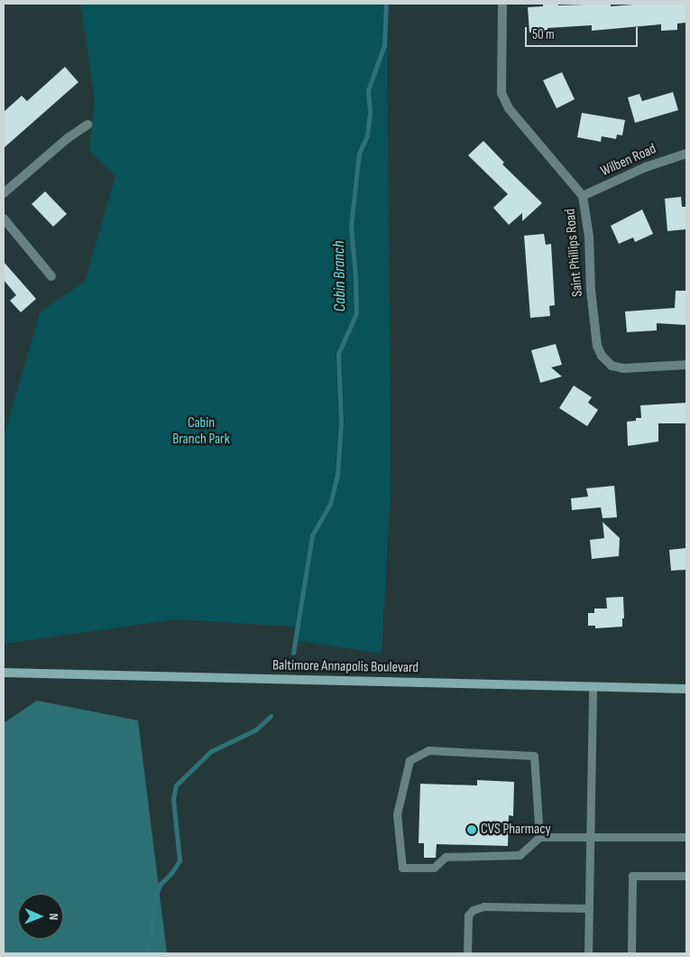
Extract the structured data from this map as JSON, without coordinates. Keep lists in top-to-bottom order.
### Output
{
  "streets": {
    "main road": ["Baltimore Annapolis Boulevard"],
    "street": ["Wilben Road", "Saint Phillips Road"]
  },
  "crossings": [
    ["Wilben Road", "Saint Phillips Road"]
  ],
  "water": ["Cabin Branch"],
  "parks": ["Cabin Branch Park"],
  "places": ["CVS Pharmacy"],
  "scale_bar": "50 m",
  "north": "right"
}
